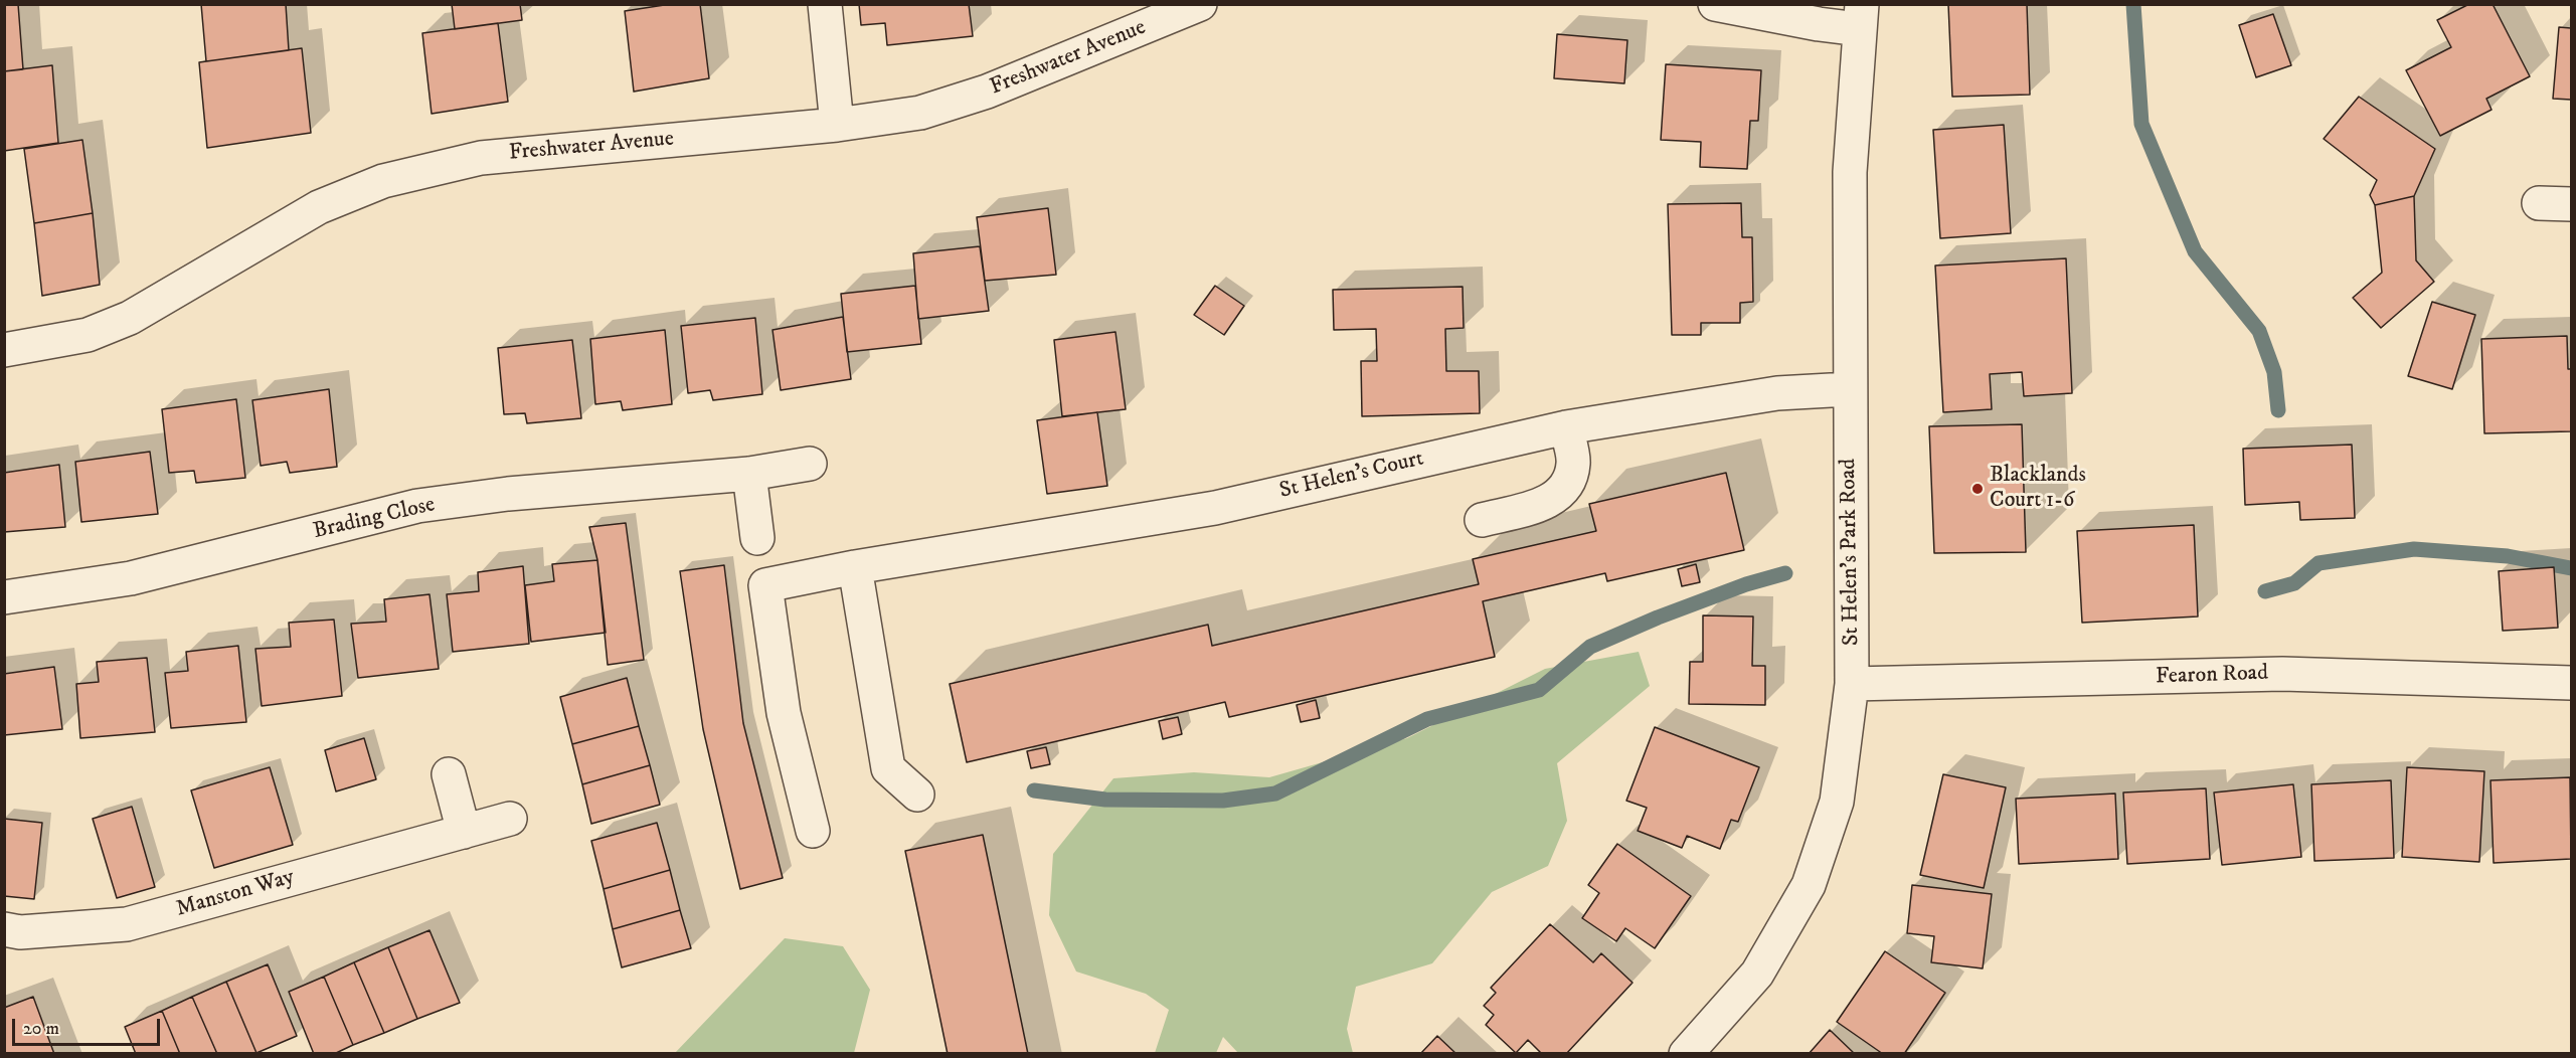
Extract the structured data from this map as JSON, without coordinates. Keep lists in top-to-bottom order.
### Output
{
  "streets": {
    "street": [
      "Freshwater Avenue",
      "St Helen's Court",
      "Brading Close",
      "St Helen's Park Road",
      "Fearon Road",
      "Manston Way"
    ]
  },
  "crossings": [
    ["St Helen's Court", "St Helen's Park Road"],
    ["St Helen's Park Road", "Fearon Road"]
  ],
  "places": ["Blacklands Court 1-6"],
  "scale_bar": "20 m"
}
